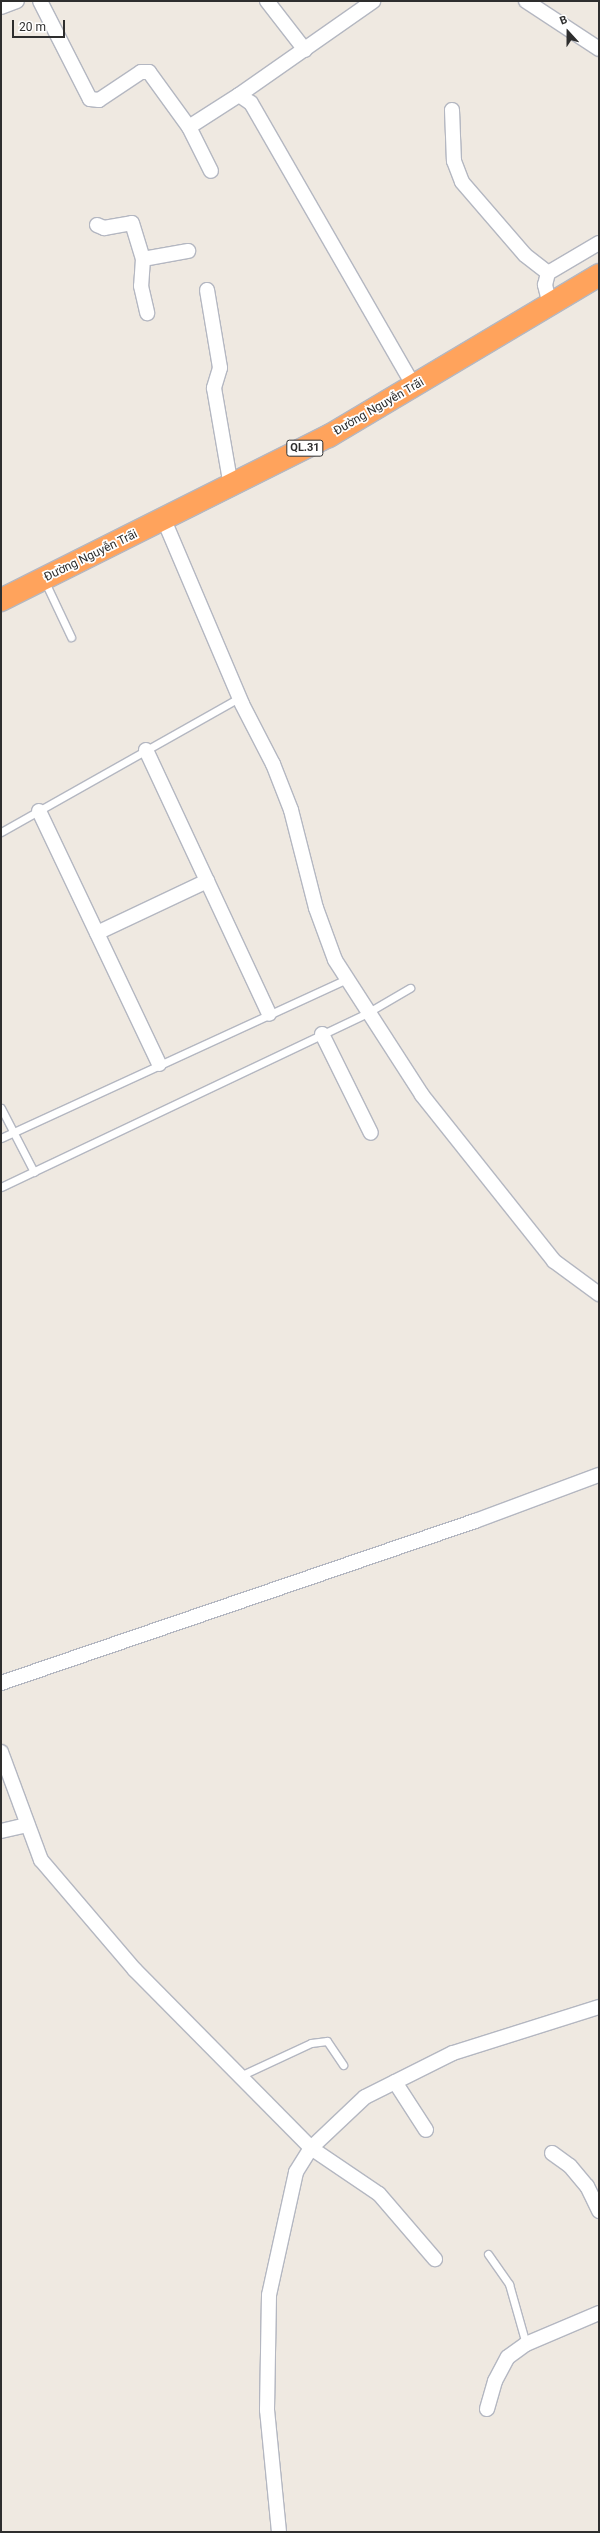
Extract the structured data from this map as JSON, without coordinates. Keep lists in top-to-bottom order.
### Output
{
  "streets": {
    "highway": ["Đường Nguyễn Trãi", "QL.31"]
  },
  "scale_bar": "20 m",
  "north": "top"
}
